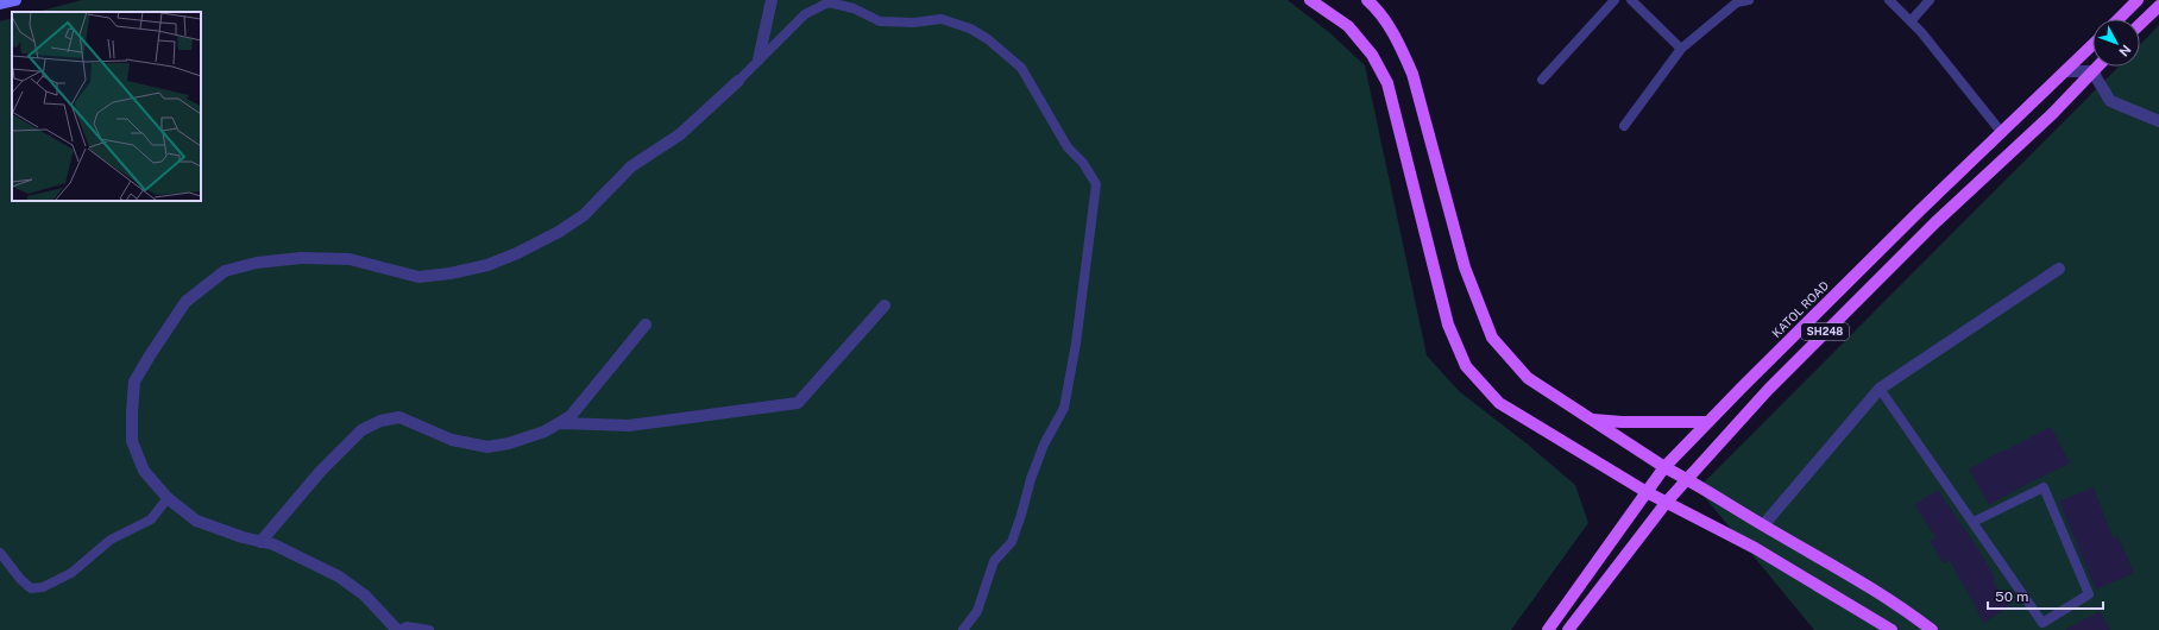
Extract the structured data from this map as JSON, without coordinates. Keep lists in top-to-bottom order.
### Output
{
  "streets": {
    "main road": ["KATOL ROAD", "SH248"]
  },
  "scale_bar": "50 m",
  "north": "bottom right"
}
